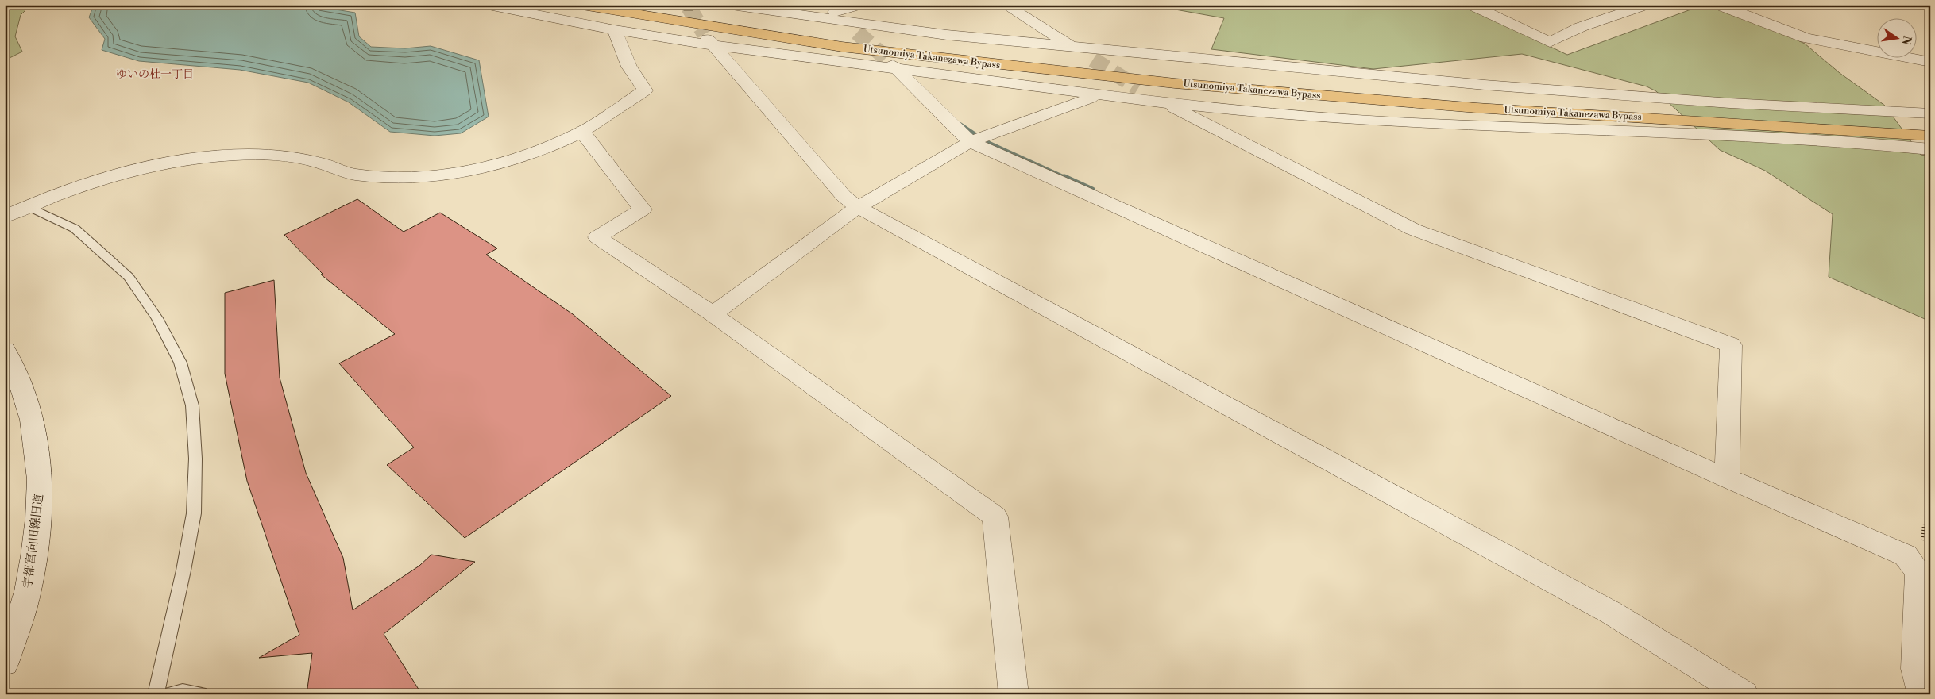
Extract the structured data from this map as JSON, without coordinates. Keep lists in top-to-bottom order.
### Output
{
  "streets": {
    "highway": ["Utsunomiya Takanezawa Bypass"],
    "street": ["宇都宮向田線旧道"]
  },
  "districts": ["ゆいの杜一丁目"],
  "north": "right"
}
